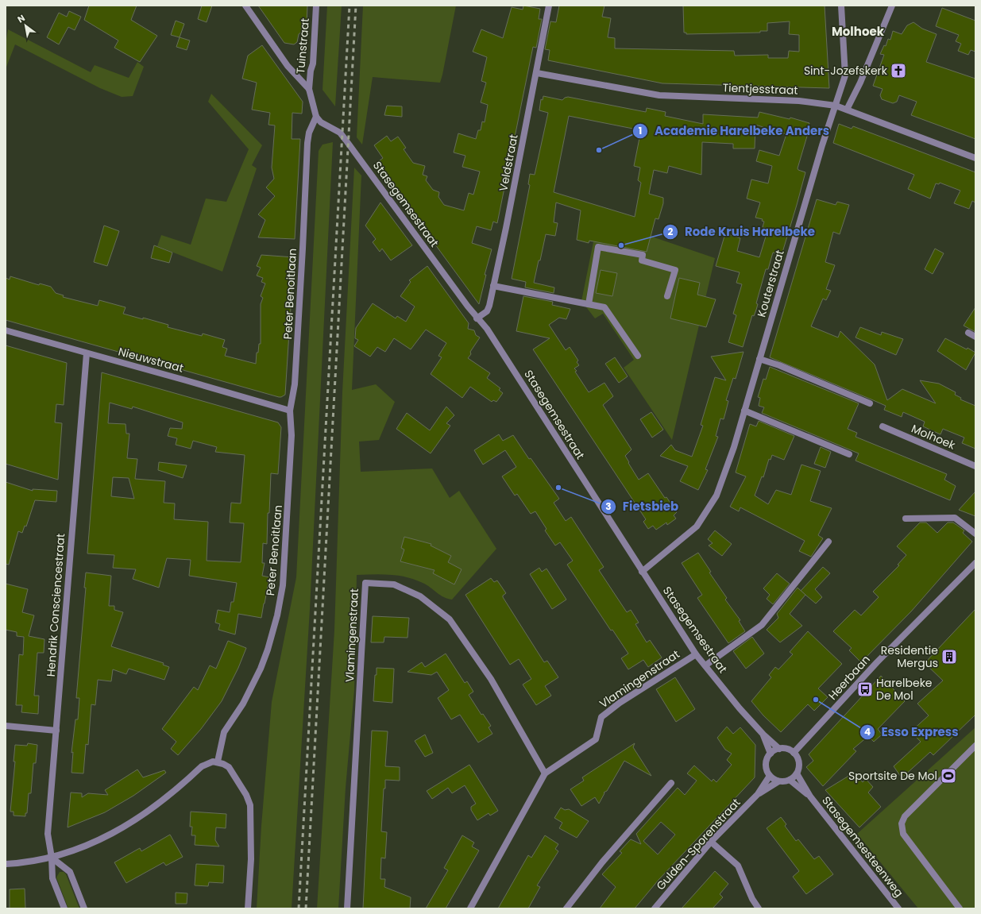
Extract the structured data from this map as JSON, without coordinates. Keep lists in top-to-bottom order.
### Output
{
  "streets": {
    "street": [
      "Tuinstraat",
      "Tientjesstraat",
      "Veldstraat",
      "Stasegemsestraat",
      "Kouterstraat",
      "Peter Benoitlaan",
      "Nieuwstraat",
      "Molhoek",
      "Hendrik Consciencestraat",
      "Vlamingenstraat",
      "Heerbaan",
      "Gulden-Sporenstraat",
      "Stasegemsesteenweg"
    ]
  },
  "crossings": [
    ["Tientjesstraat", "Veldstraat"],
    ["Tientjesstraat", "Kouterstraat"],
    ["Veldstraat", "Stasegemsestraat"],
    ["Stasegemsestraat", "Kouterstraat"],
    ["Stasegemsestraat", "Peter Benoitlaan"],
    ["Stasegemsestraat", "Vlamingenstraat"],
    ["Stasegemsestraat", "Heerbaan"],
    ["Stasegemsestraat", "Gulden-Sporenstraat"],
    ["Stasegemsestraat", "Stasegemsesteenweg"],
    ["Peter Benoitlaan", "Nieuwstraat"],
    ["Nieuwstraat", "Hendrik Consciencestraat"],
    ["Heerbaan", "Gulden-Sporenstraat"],
    ["Heerbaan", "Stasegemsesteenweg"],
    ["Gulden-Sporenstraat", "Stasegemsesteenweg"]
  ],
  "districts": ["Molhoek"],
  "places": {
    "church": ["Sint-Jozefskerk"],
    "other": [
      "Academie Harelbeke Anders",
      "Rode Kruis Harelbeke",
      "Fietsbieb",
      "Esso Express"
    ],
    "building": ["Residentie Mergus"],
    "bus stop": ["Harelbeke De Mol"],
    "sports": ["Sportsite De Mol"]
  },
  "north": "top left"
}
